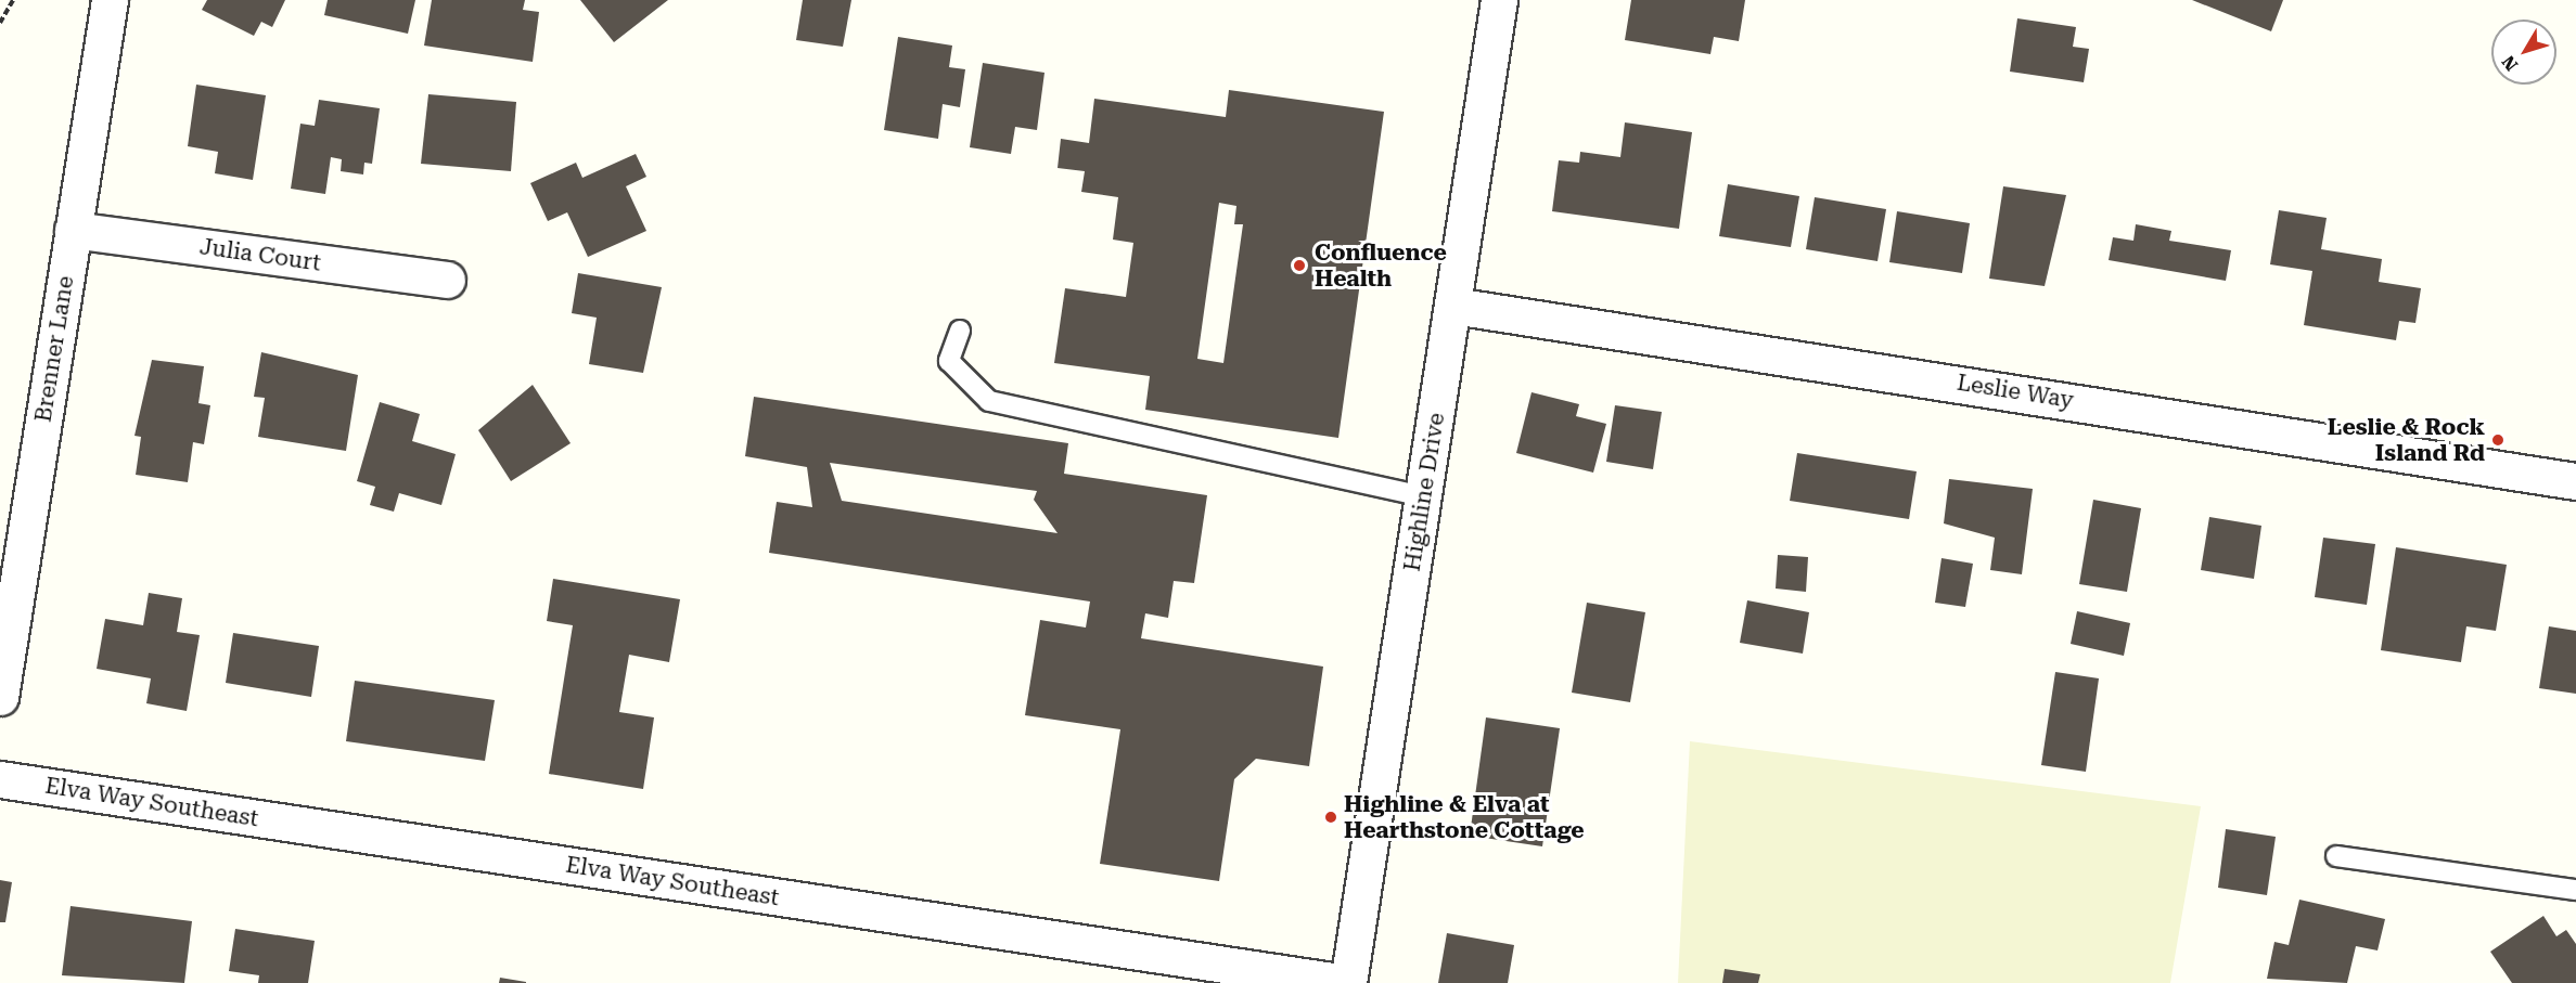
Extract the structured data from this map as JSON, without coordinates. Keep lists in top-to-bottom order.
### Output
{
  "streets": {
    "street": [
      "Julia Court",
      "Brenner Lane",
      "Leslie Way",
      "Highline Drive",
      "Elva Way Southeast"
    ]
  },
  "crossings": [
    ["Julia Court", "Brenner Lane"],
    ["Leslie Way", "Highline Drive"],
    ["Highline Drive", "Elva Way Southeast"]
  ],
  "places": ["Confluence Health", "Leslie & Rock Island Rd", "Highline & Elva at Hearthstone Cottage"],
  "north": "bottom left"
}
